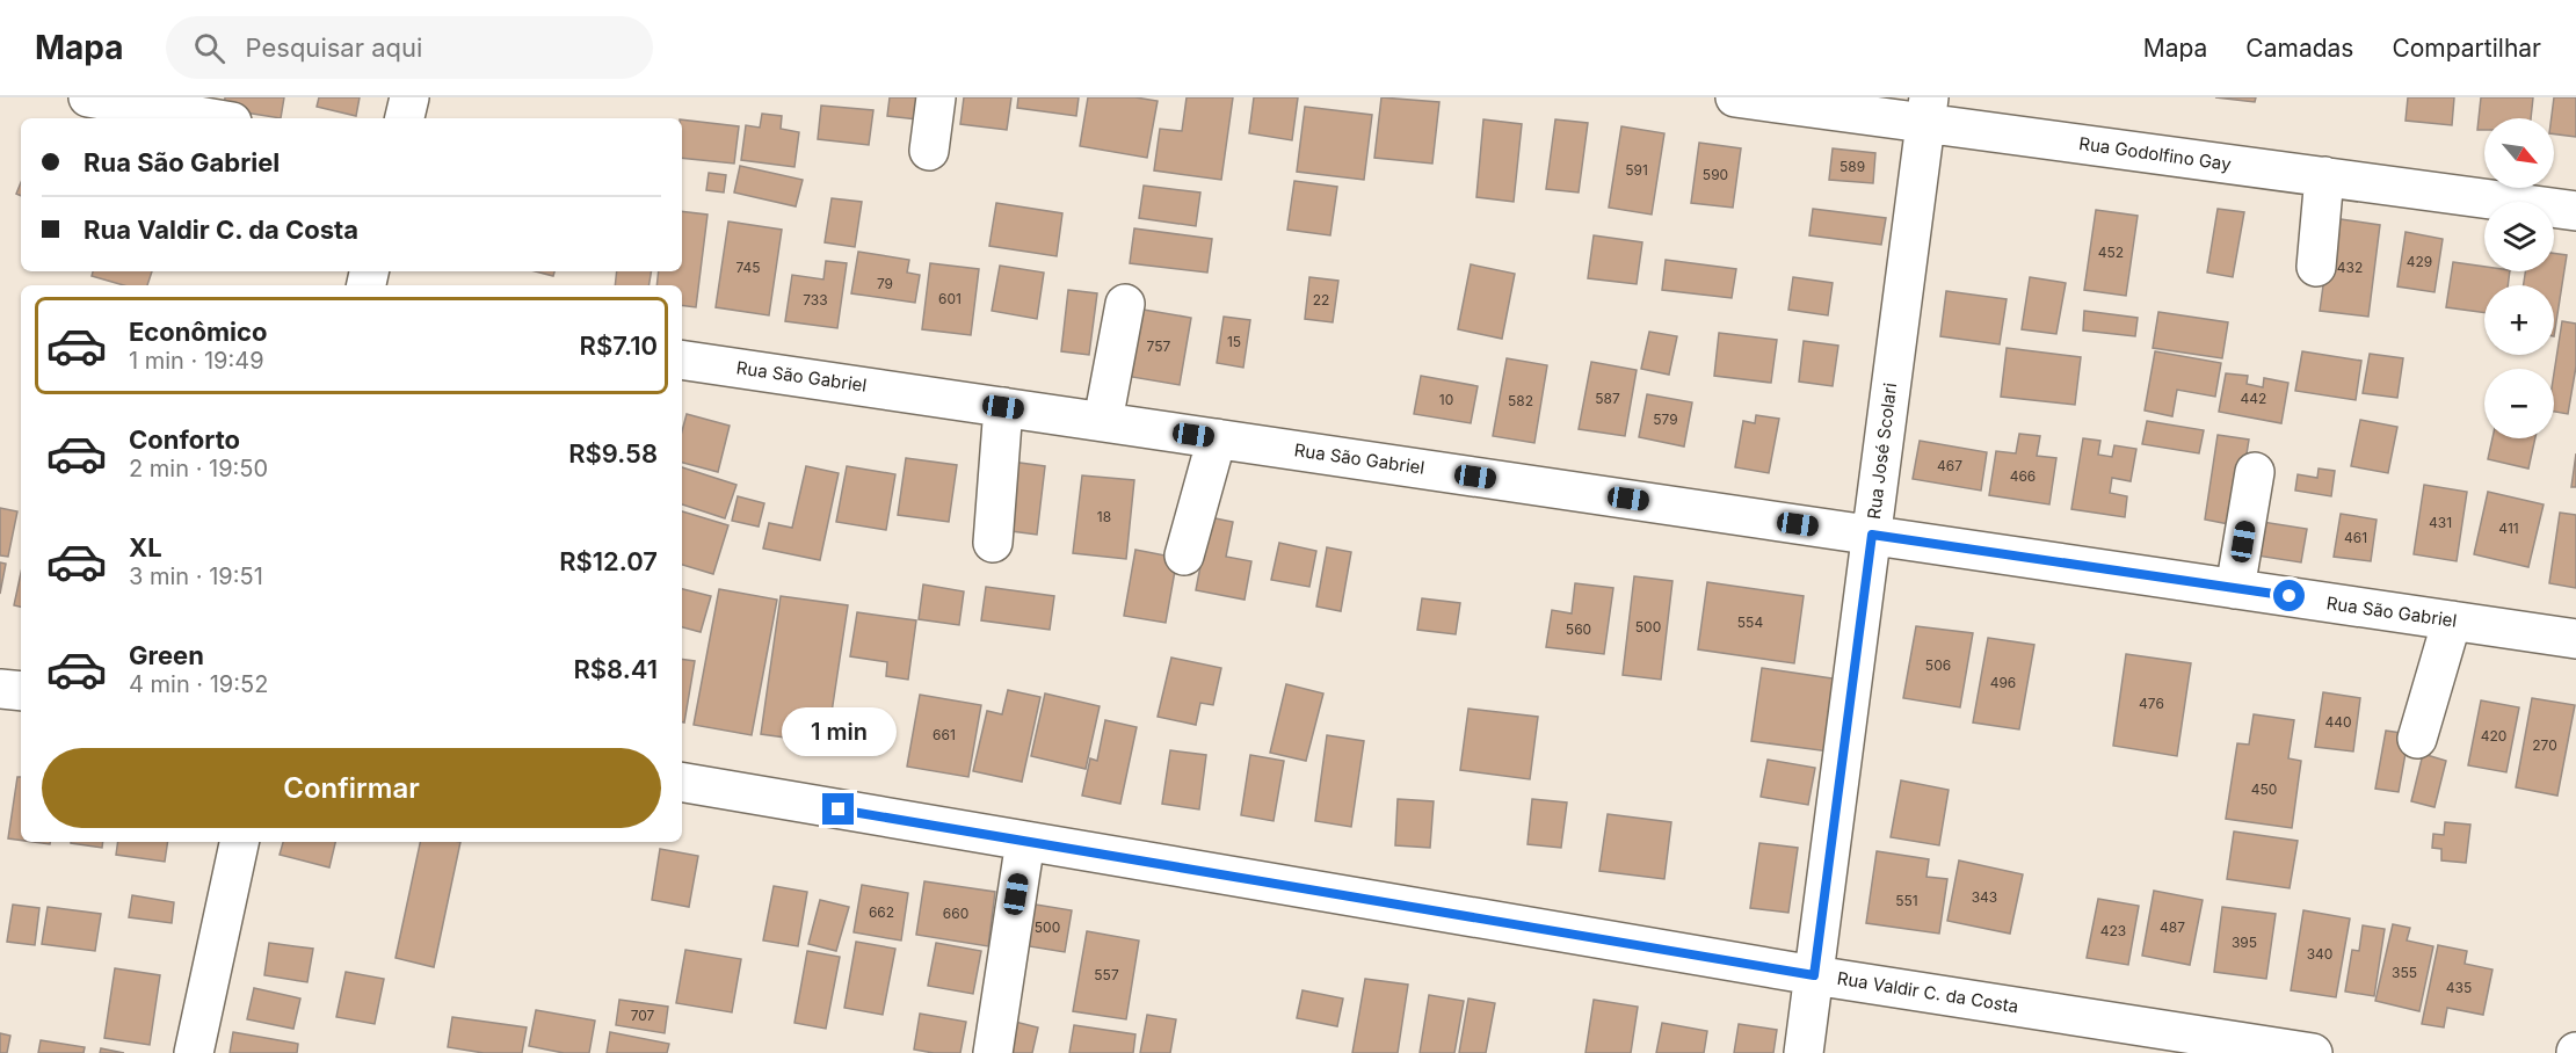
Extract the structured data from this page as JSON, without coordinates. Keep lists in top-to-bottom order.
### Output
{
  "streets": {
    "street": [
      "Rua Godolfino Gay",
      "Rua São Gabriel",
      "Rua José Scolari",
      "Rua Valdir C. da Costa"
    ]
  },
  "crossings": [
    ["Rua Godolfino Gay", "Rua José Scolari"],
    ["Rua São Gabriel", "Rua José Scolari"],
    ["Rua José Scolari", "Rua Valdir C. da Costa"]
  ],
  "house_numbers": [
    "589",
    "591",
    "590",
    "452",
    "429",
    "745",
    "432",
    "79",
    "601",
    "733",
    "22",
    "15",
    "757",
    "587",
    "442",
    "10",
    "582",
    "579",
    "467",
    "466",
    "18",
    "431",
    "411",
    "461",
    "554",
    "500",
    "560",
    "506",
    "496",
    "476",
    "440",
    "661",
    "420",
    "270",
    "450",
    "343",
    "551",
    "662",
    "660",
    "500",
    "487",
    "423",
    "395",
    "340",
    "355",
    "557",
    "435",
    "707"
  ],
  "north": "bottom right",
  "page": {
    "header": "Mapa",
    "search": "Pesquisar aqui",
    "nav": ["Mapa", "Camadas", "Compartilhar"],
    "map_buttons": ["+", "−"],
    "banner": ["Rua São Gabriel", "Rua Valdir C. da Costa"],
    "list": [
      {
        "name": "Econômico",
        "note": "1 min · 19:49",
        "value": "R$7.10"
      },
      {
        "name": "Conforto",
        "note": "2 min · 19:50",
        "value": "R$9.58"
      },
      {
        "name": "XL",
        "note": "3 min · 19:51",
        "value": "R$12.07"
      },
      {
        "name": "Green",
        "note": "4 min · 19:52",
        "value": "R$8.41"
      }
    ],
    "bubble": "1 min",
    "buttons": "Confirmar"
  }
}
